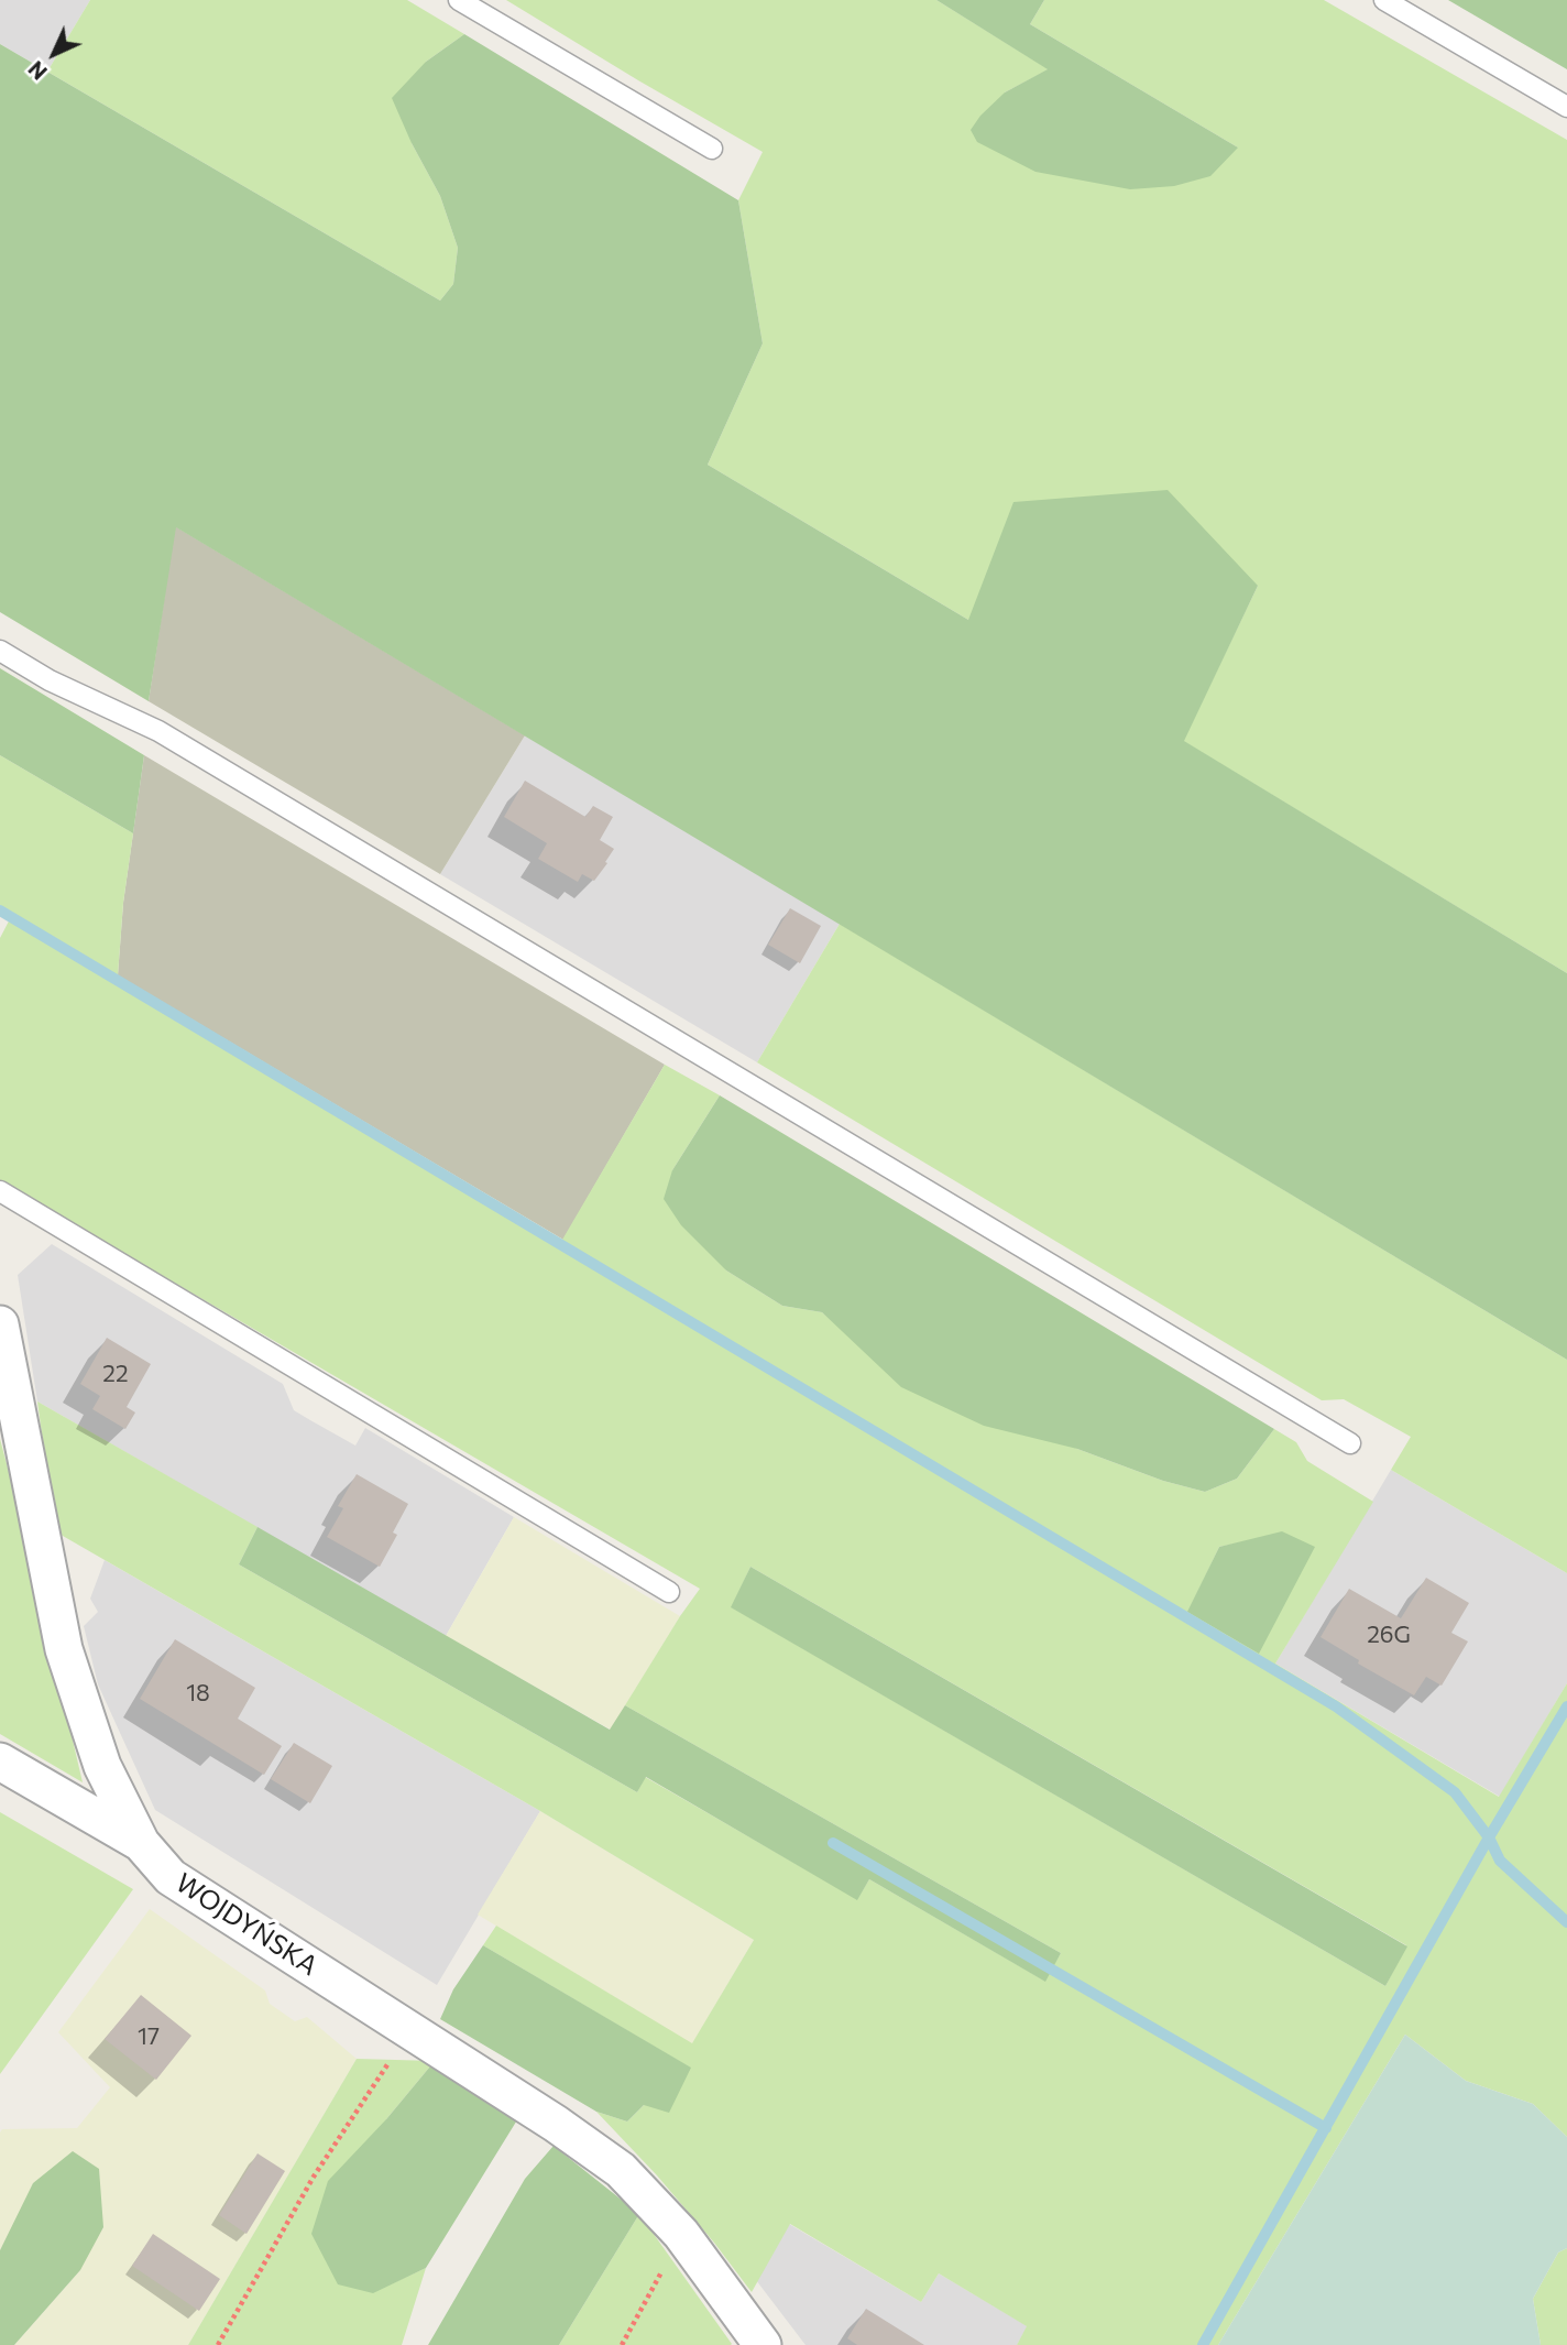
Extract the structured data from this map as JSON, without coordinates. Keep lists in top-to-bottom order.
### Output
{
  "streets": {
    "street": ["WOJDYŃSKA"]
  },
  "house_numbers": [
    "22",
    "26G",
    "18",
    "17"
  ],
  "north": "bottom left"
}
